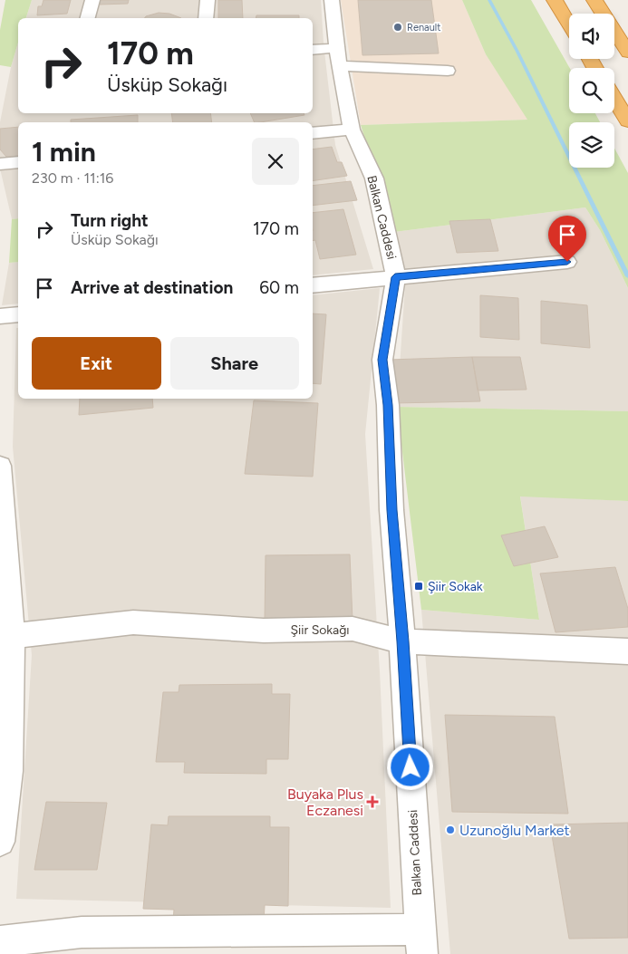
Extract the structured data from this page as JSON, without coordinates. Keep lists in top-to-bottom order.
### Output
{
  "streets": {
    "street": ["Balkan Caddesi", "Şiir Sokağı"]
  },
  "crossings": [
    ["Balkan Caddesi", "Şiir Sokağı"]
  ],
  "places": {
    "other": ["Renault", "Uzunoğlu Market"],
    "transit": ["Şiir Sokak"],
    "health": ["Buyaka Plus Eczanesi"]
  },
  "page": {
    "turn": ["170 m", "Üsküp Sokağı"],
    "heading": ["1 min", "230 m · 11:16"],
    "list": [
      {
        "name": "Turn right",
        "note": "Üsküp Sokağı",
        "value": "170 m"
      },
      {
        "name": "Arrive at destination",
        "value": "60 m"
      }
    ],
    "buttons": ["Exit", "Share"]
  }
}
